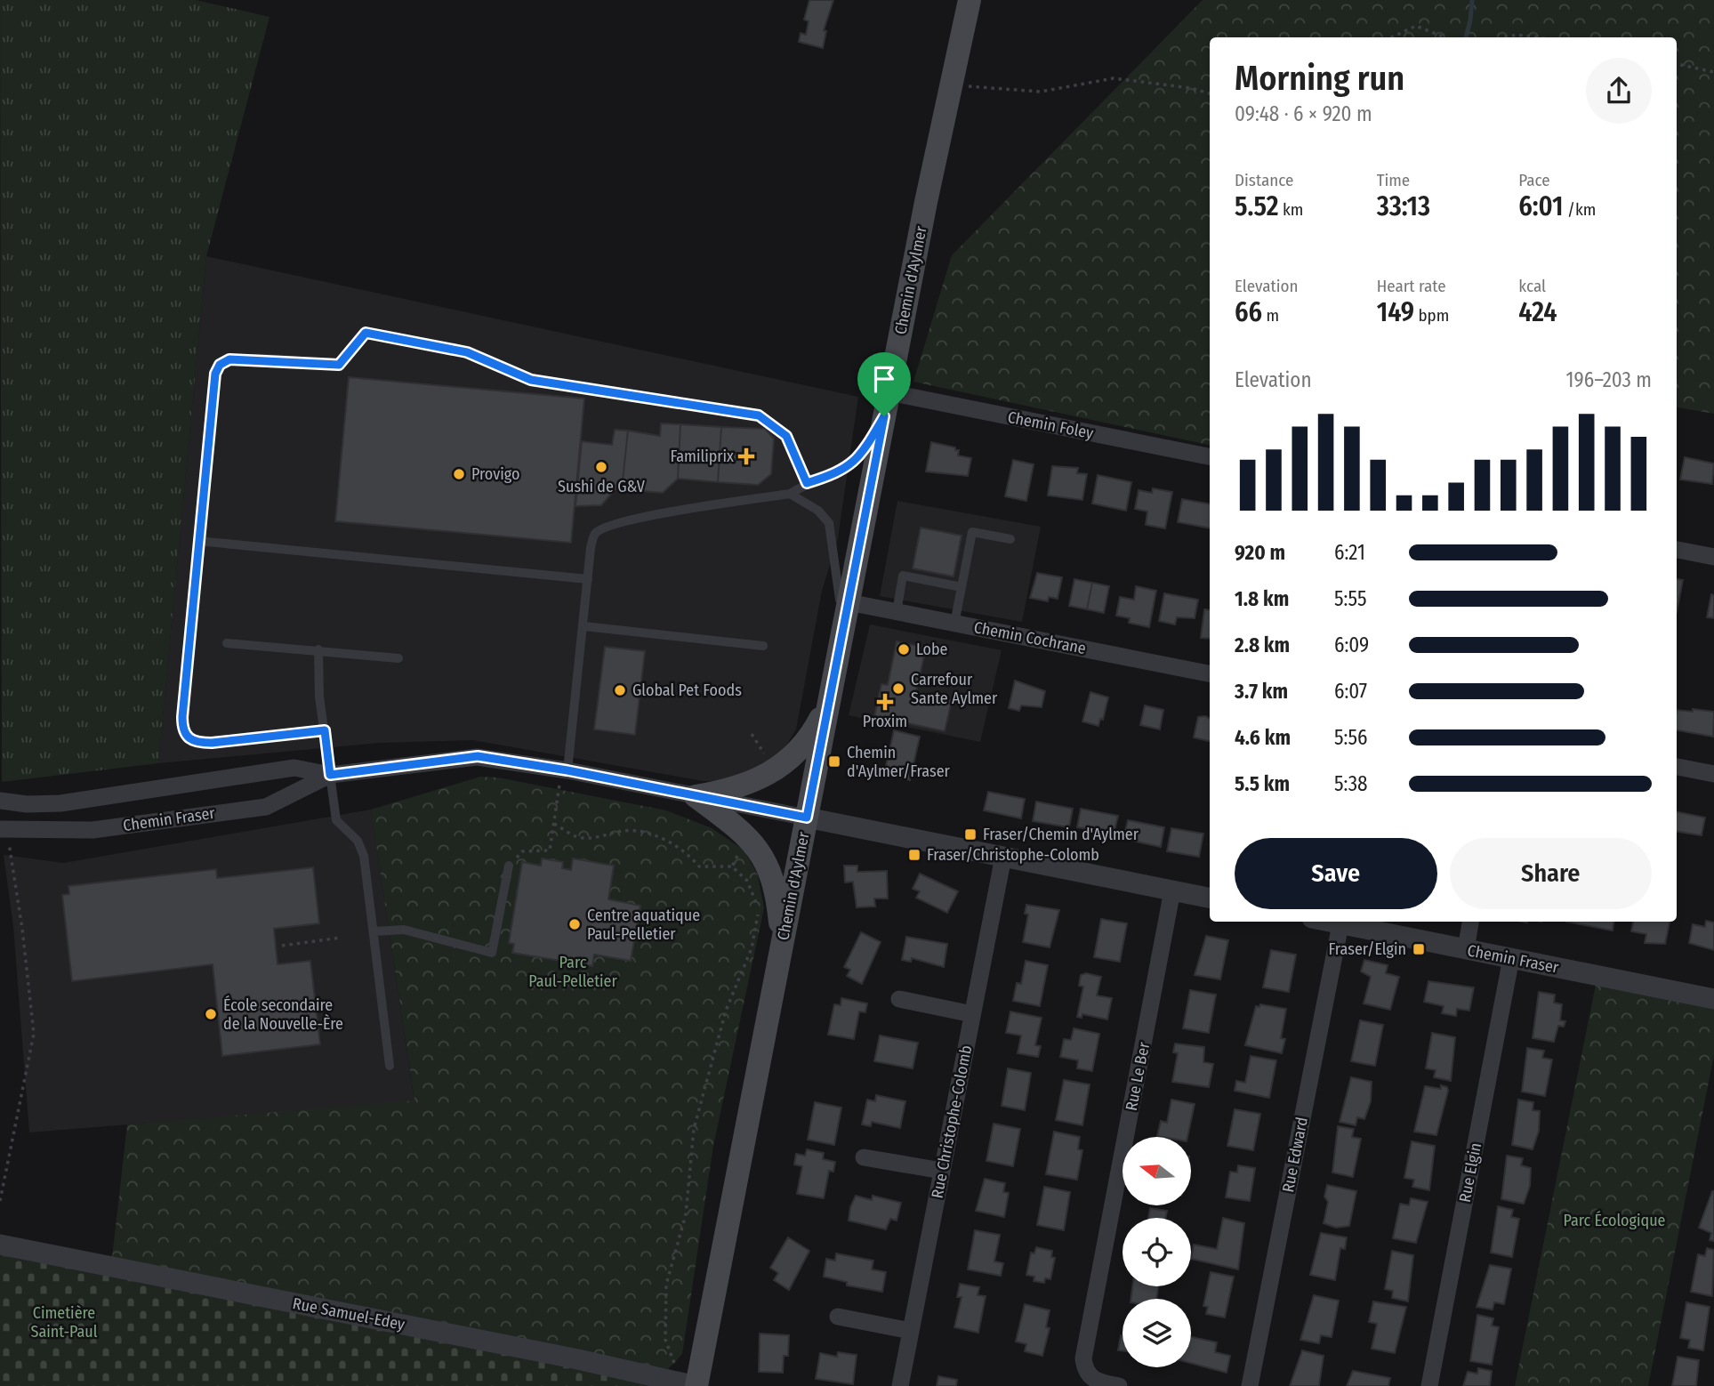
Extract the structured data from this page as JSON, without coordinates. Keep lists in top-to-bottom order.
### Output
{
  "streets": {
    "main road": ["Chemin d'Aylmer"],
    "street": [
      "Chemin Foley",
      "Chemin Cochrane",
      "Chemin Fraser",
      "Rue Le Ber",
      "Rue Christophe-Colomb",
      "Rue Edward",
      "Rue Elgin",
      "Rue Samuel-Edey"
    ]
  },
  "crossings": [
    ["Chemin d'Aylmer", "Chemin Foley"],
    ["Chemin d'Aylmer", "Chemin Cochrane"],
    ["Chemin d'Aylmer", "Chemin Fraser"],
    ["Chemin d'Aylmer", "Rue Samuel-Edey"],
    ["Chemin Fraser", "Rue Le Ber"],
    ["Chemin Fraser", "Rue Christophe-Colomb"],
    ["Chemin Fraser", "Rue Edward"],
    ["Chemin Fraser", "Rue Elgin"]
  ],
  "parks": ["Parc Paul-Pelletier", "Parc Écologique", "Cimetière Saint-Paul"],
  "places": {
    "health": ["Familiprix", "Proxim"],
    "other": [
      "Sushi de G&V",
      "Provigo",
      "Lobe",
      "Carrefour Sante Aylmer",
      "Global Pet Foods",
      "Centre aquatique Paul-Pelletier",
      "École secondaire de la Nouvelle-Ère"
    ],
    "transit": [
      "Chemin d'Aylmer/Fraser",
      "Fraser/Chemin d'Aylmer",
      "Fraser/Christophe-Colomb",
      "Fraser/Elgin"
    ]
  },
  "north": "left",
  "page": {
    "heading": ["Morning run", "09:48 · 6 × 920 m"],
    "stats": [
      ["Distance", "5.52 km"],
      ["Time", "33:13"],
      ["Pace", "6:01 /km"],
      ["Elevation", "66 m"],
      ["Heart rate", "149 bpm"],
      ["kcal", "424"]
    ],
    "chart": ["Elevation", "196–203 m"],
    "list": [
      {
        "name": "920 m",
        "note": "6:21"
      },
      {
        "name": "1.8 km",
        "note": "5:55"
      },
      {
        "name": "2.8 km",
        "note": "6:09"
      },
      {
        "name": "3.7 km",
        "note": "6:07"
      },
      {
        "name": "4.6 km",
        "note": "5:56"
      },
      {
        "name": "5.5 km",
        "note": "5:38"
      }
    ],
    "buttons": ["Save", "Share"]
  }
}
